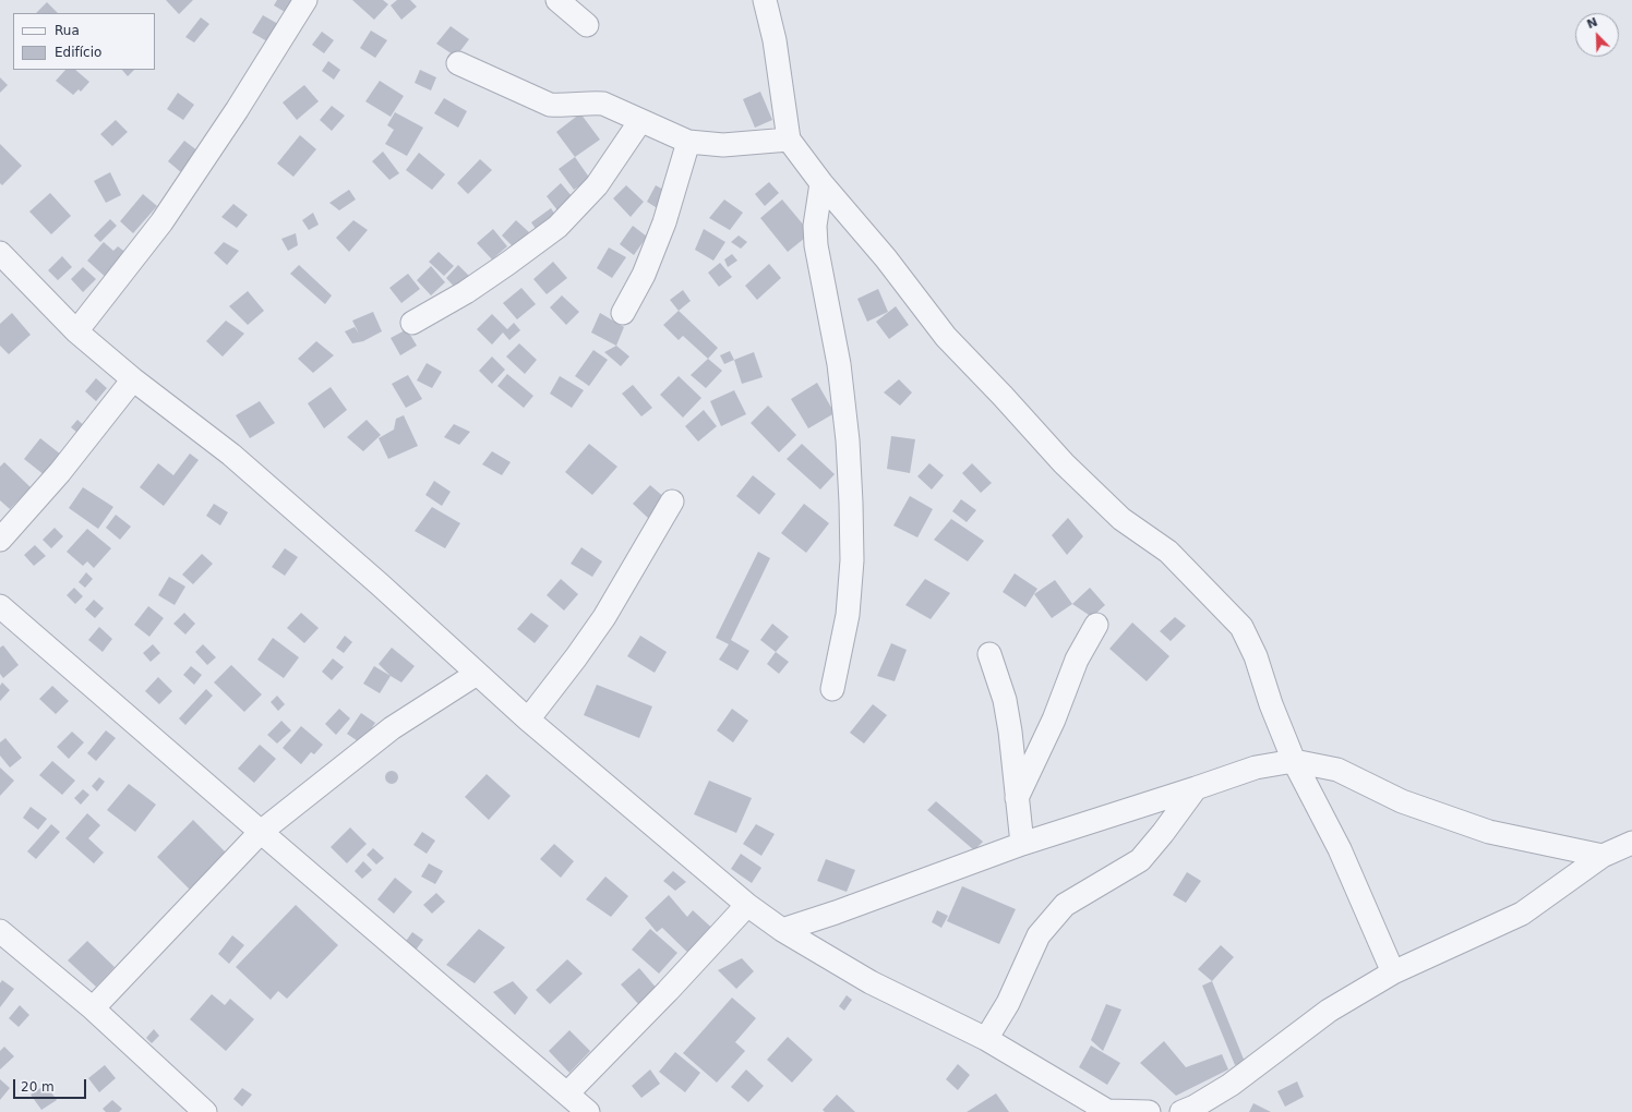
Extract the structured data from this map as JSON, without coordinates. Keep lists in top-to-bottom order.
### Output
{
  "legend": ["Rua", "Edifício"],
  "scale_bar": "20 m",
  "north": "top left"
}
